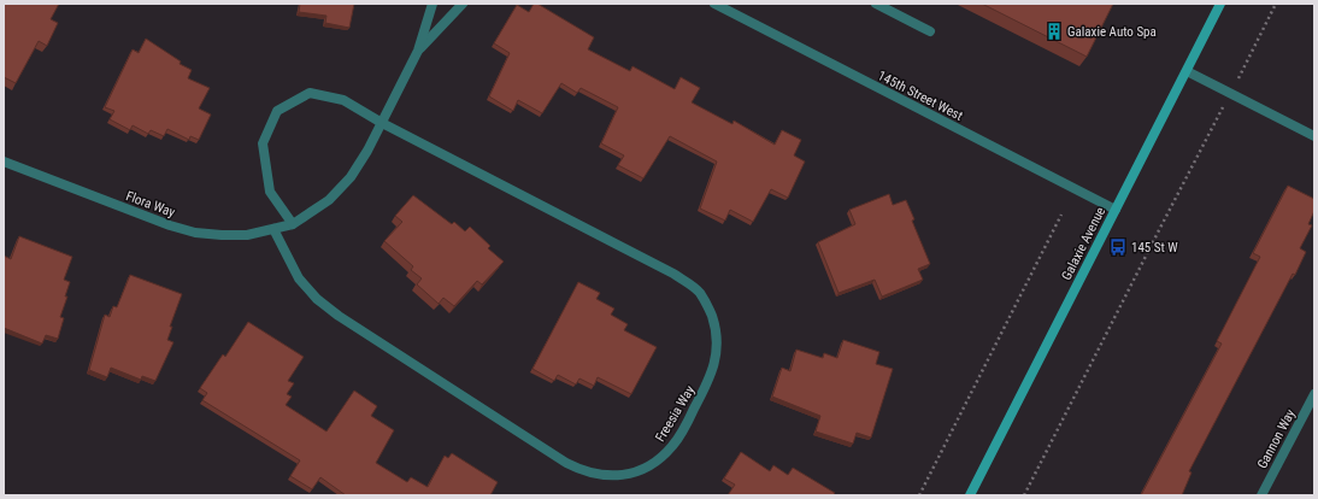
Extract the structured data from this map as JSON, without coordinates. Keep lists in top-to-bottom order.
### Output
{
  "streets": {
    "street": [
      "145th Street West",
      "Flora Way",
      "Galaxie Avenue",
      "Freesia Way",
      "Gannon Way"
    ]
  },
  "crossings": [
    ["145th Street West", "Galaxie Avenue"],
    ["Flora Way", "Freesia Way"]
  ],
  "places": {
    "building": ["Galaxie Auto Spa"],
    "bus stop": ["145 St W"]
  }
}
